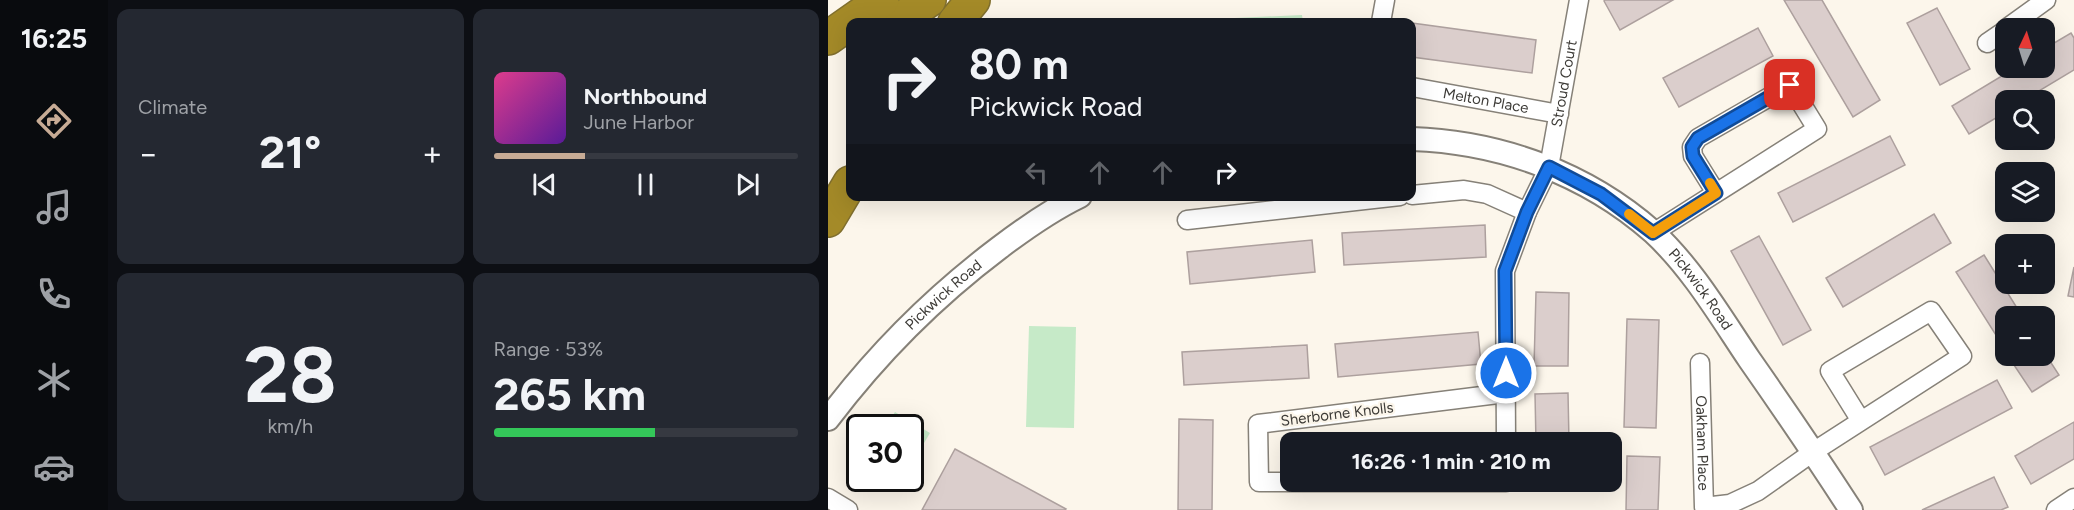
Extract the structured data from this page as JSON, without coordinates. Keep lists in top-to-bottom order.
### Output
{
  "streets": {
    "street": [
      "Stroud Court",
      "Melton Place",
      "Pickwick Road",
      "Sherborne Knolls",
      "Oakham Place"
    ]
  },
  "crossings": [
    ["Stroud Court", "Melton Place"],
    ["Stroud Court", "Pickwick Road"],
    ["Pickwick Road", "Oakham Place"]
  ],
  "north": "top",
  "page": {
    "tabs": "16:25",
    "tile": [
      "Climate",
      ["28", "km/h"],
      ["Range · 53%", "265 km"]
    ],
    "map_buttons": ["+", "−"],
    "turn": ["80 m", "Pickwick Road"],
    "song": ["Northbound", "June Harbor"],
    "heat": ["−", "21°", "+"],
    "limit": "30",
    "trip": "16:26 · 1 min · 210 m"
  }
}
